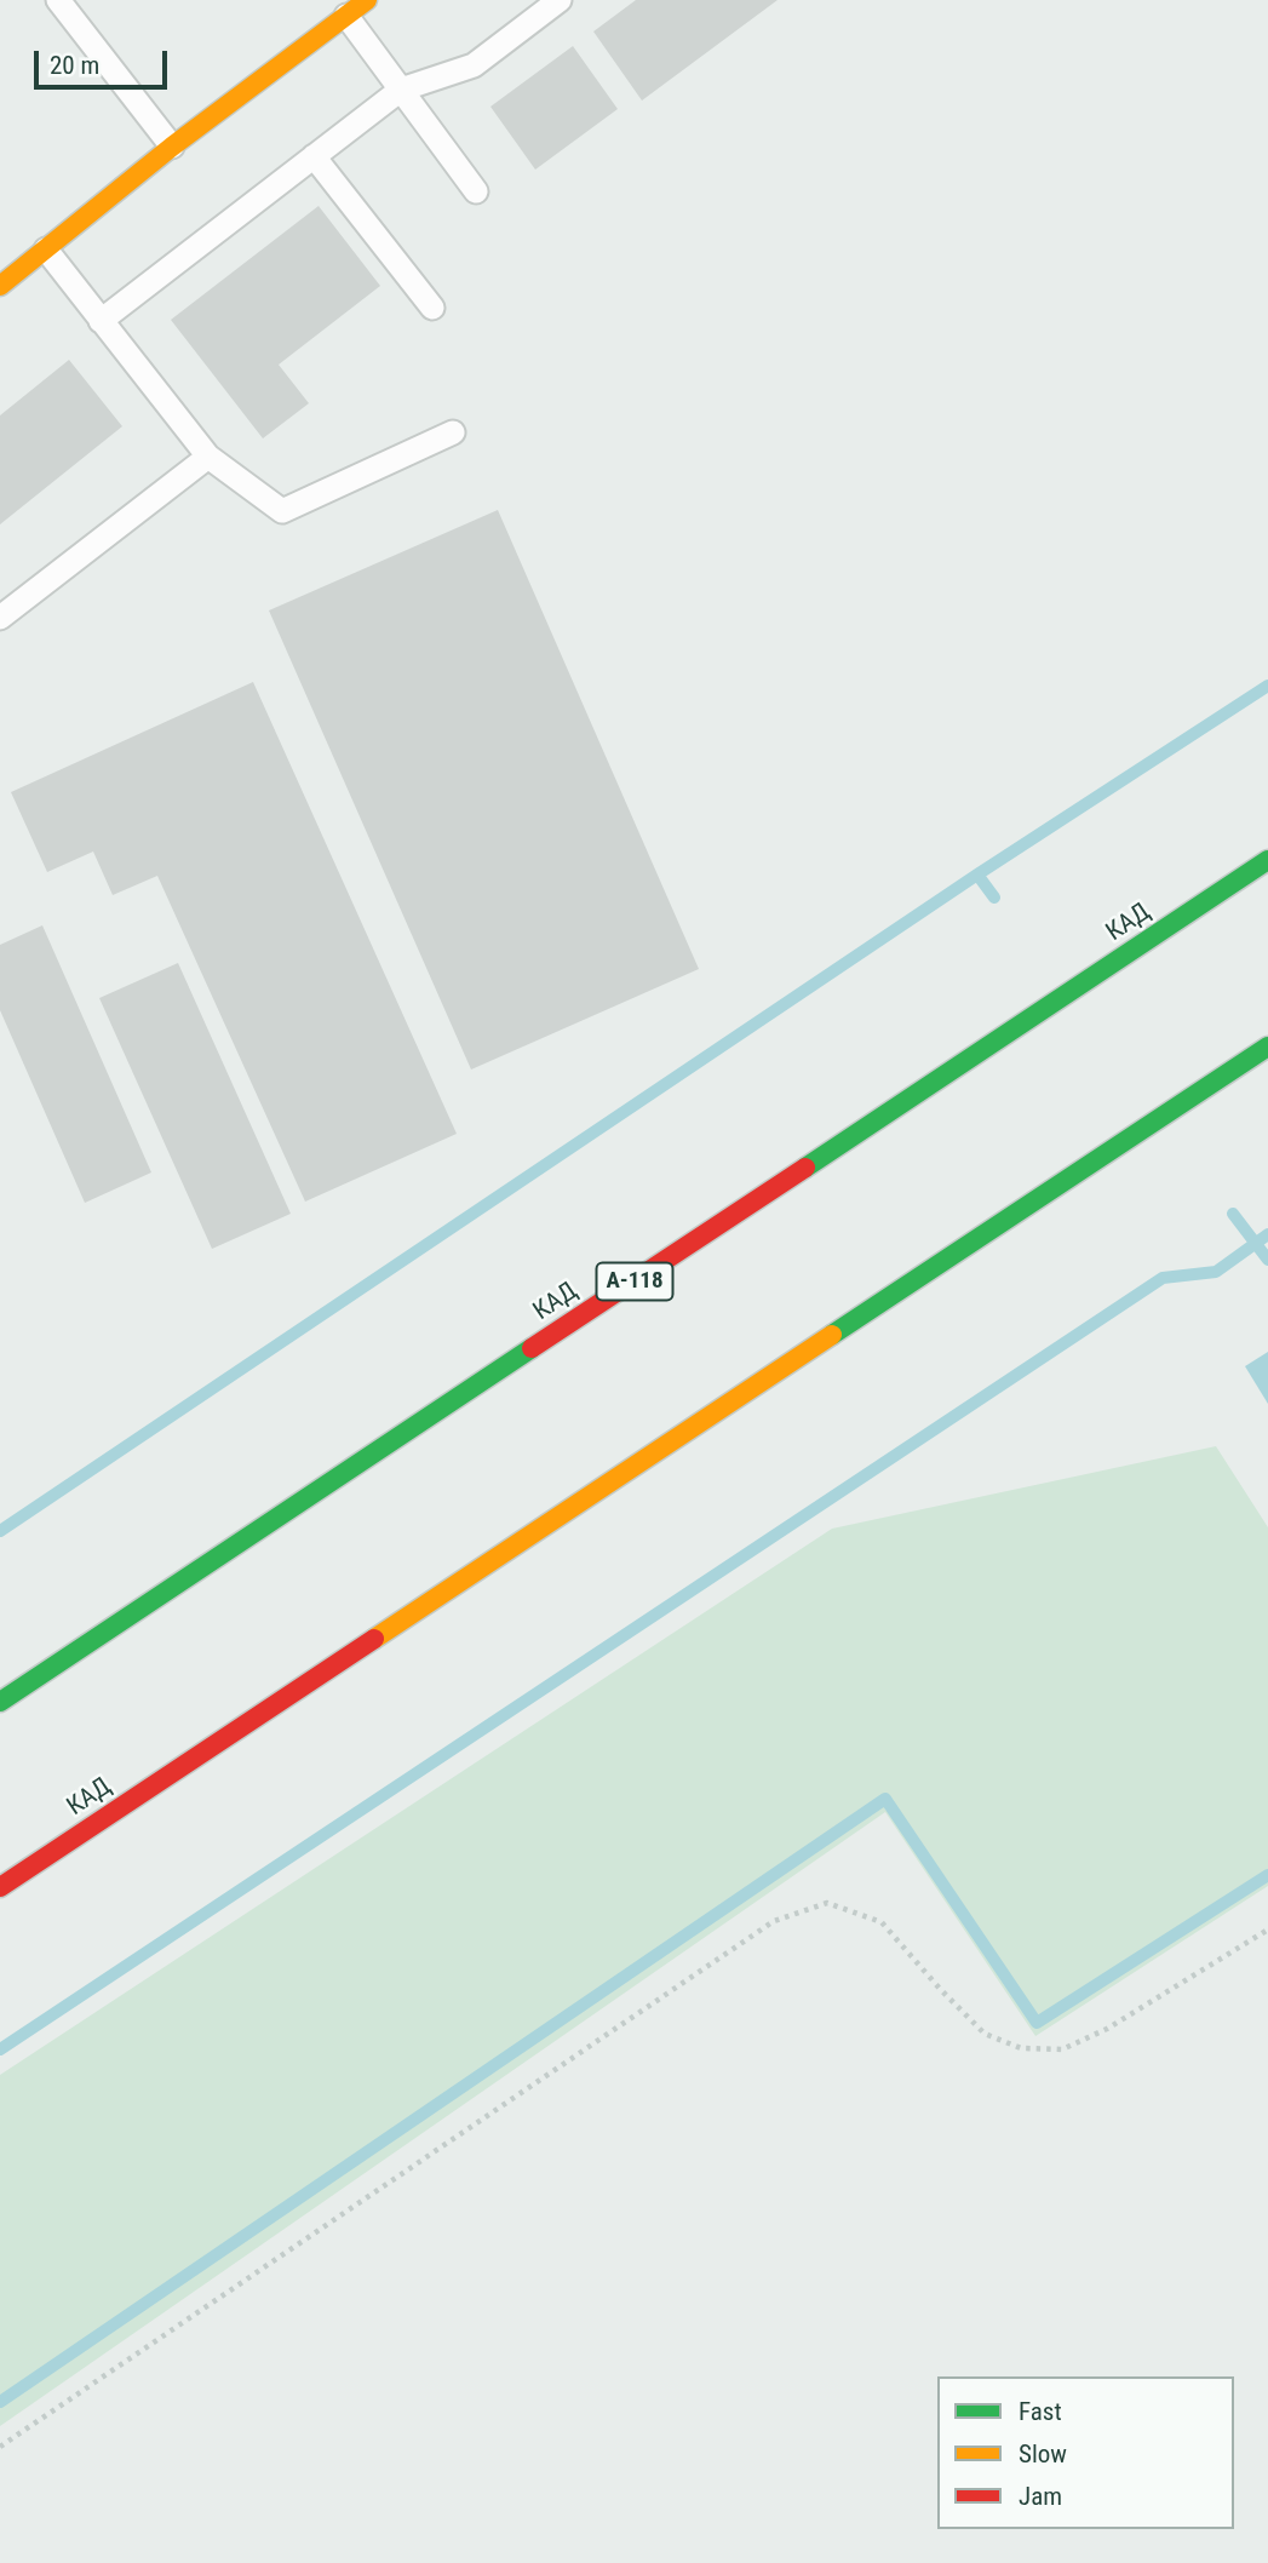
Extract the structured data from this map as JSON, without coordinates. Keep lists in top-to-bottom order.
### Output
{
  "streets": {
    "main road": ["КАД", "А-118"]
  },
  "legend": ["Fast", "Slow", "Jam"],
  "scale_bar": "20 m"
}
